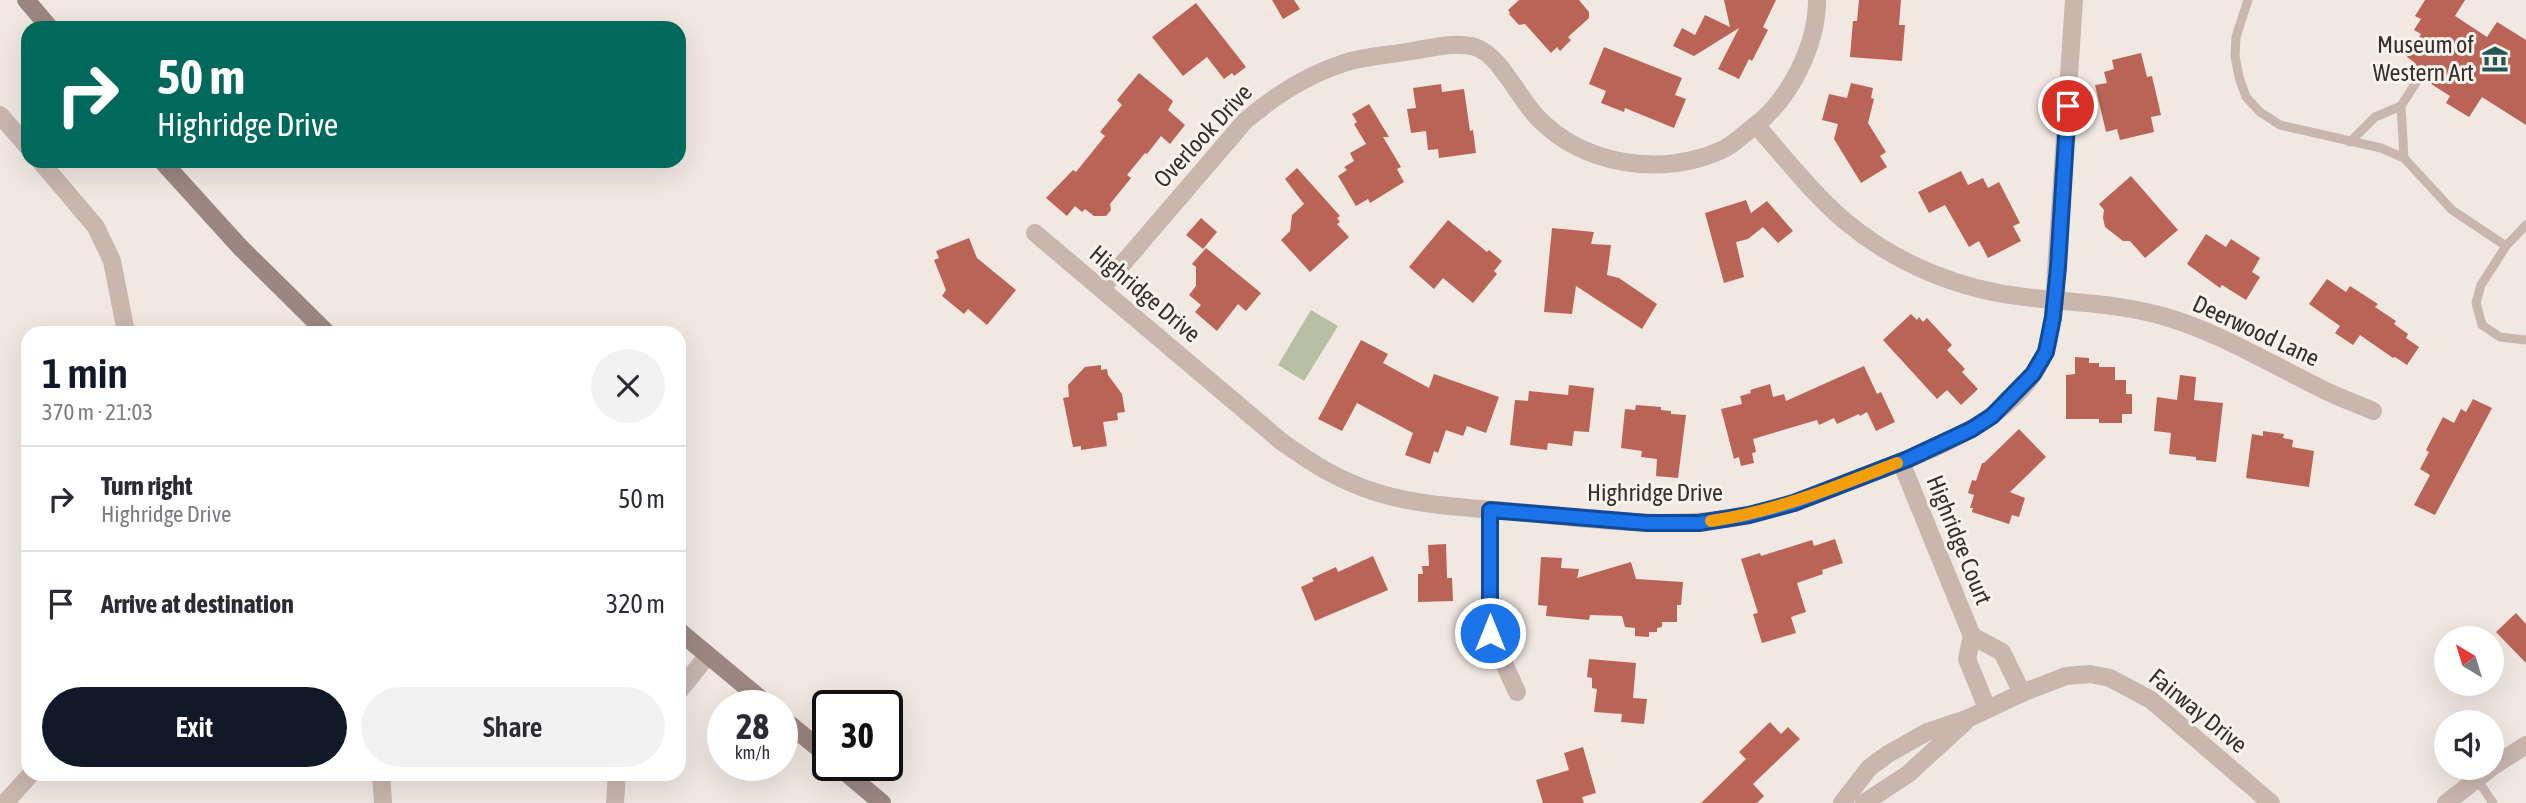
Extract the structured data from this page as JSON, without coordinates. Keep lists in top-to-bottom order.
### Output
{
  "streets": {
    "street": [
      "Overlook Drive",
      "Highridge Drive",
      "Deerwood Lane",
      "Highridge Court",
      "Fairway Drive"
    ]
  },
  "crossings": [
    ["Overlook Drive", "Highridge Drive"],
    ["Overlook Drive", "Deerwood Lane"],
    ["Highridge Drive", "Deerwood Lane"],
    ["Highridge Drive", "Highridge Court"],
    ["Highridge Court", "Fairway Drive"]
  ],
  "places": {
    "museum": ["Museum of Western Art"]
  },
  "north": "top left",
  "page": {
    "turn": ["50 m", "Highridge Drive"],
    "heading": ["1 min", "370 m · 21:03"],
    "list": [
      {
        "name": "Turn right",
        "note": "Highridge Drive",
        "value": "50 m"
      },
      {
        "name": "Arrive at destination",
        "value": "320 m"
      }
    ],
    "buttons": ["Exit", "Share"],
    "speed": "28 km/h",
    "limit": "30"
  }
}
